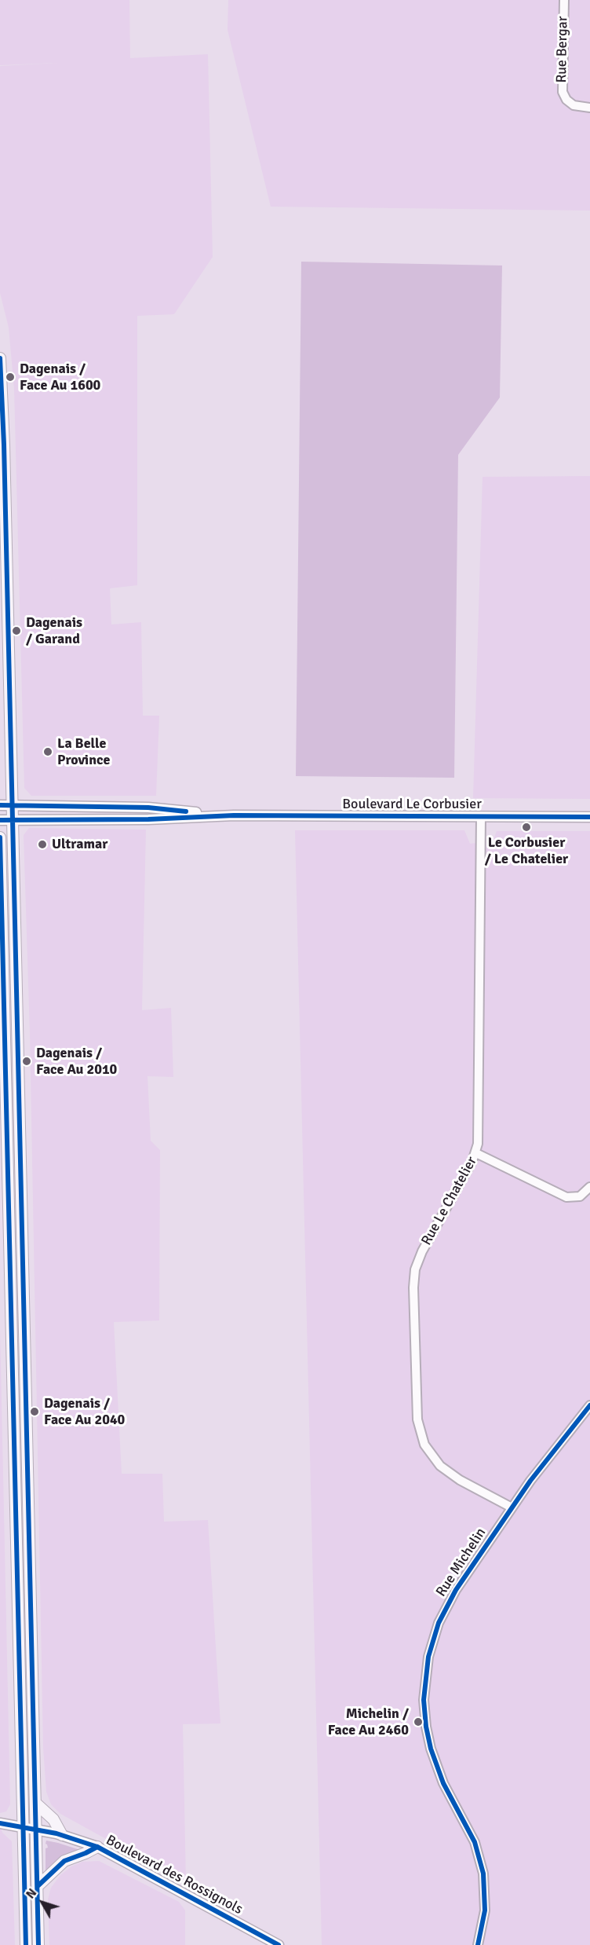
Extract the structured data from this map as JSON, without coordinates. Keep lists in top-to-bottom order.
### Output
{
  "streets": {
    "street": [
      "Rue Bergar",
      "Boulevard Le Corbusier",
      "Rue Le Chatelier",
      "Rue Michelin",
      "Boulevard des Rossignols"
    ]
  },
  "crossings": [
    ["Boulevard Le Corbusier", "Rue Le Chatelier"],
    ["Rue Le Chatelier", "Rue Michelin"]
  ],
  "places": [
    "Dagenais / Face Au 1600",
    "Dagenais / Garand",
    "La Belle Province",
    "Le Corbusier / Le Chatelier",
    "Ultramar",
    "Dagenais / Face Au 2010",
    "Dagenais / Face Au 2040",
    "Michelin / Face Au 2460"
  ],
  "north": "top left"
}
